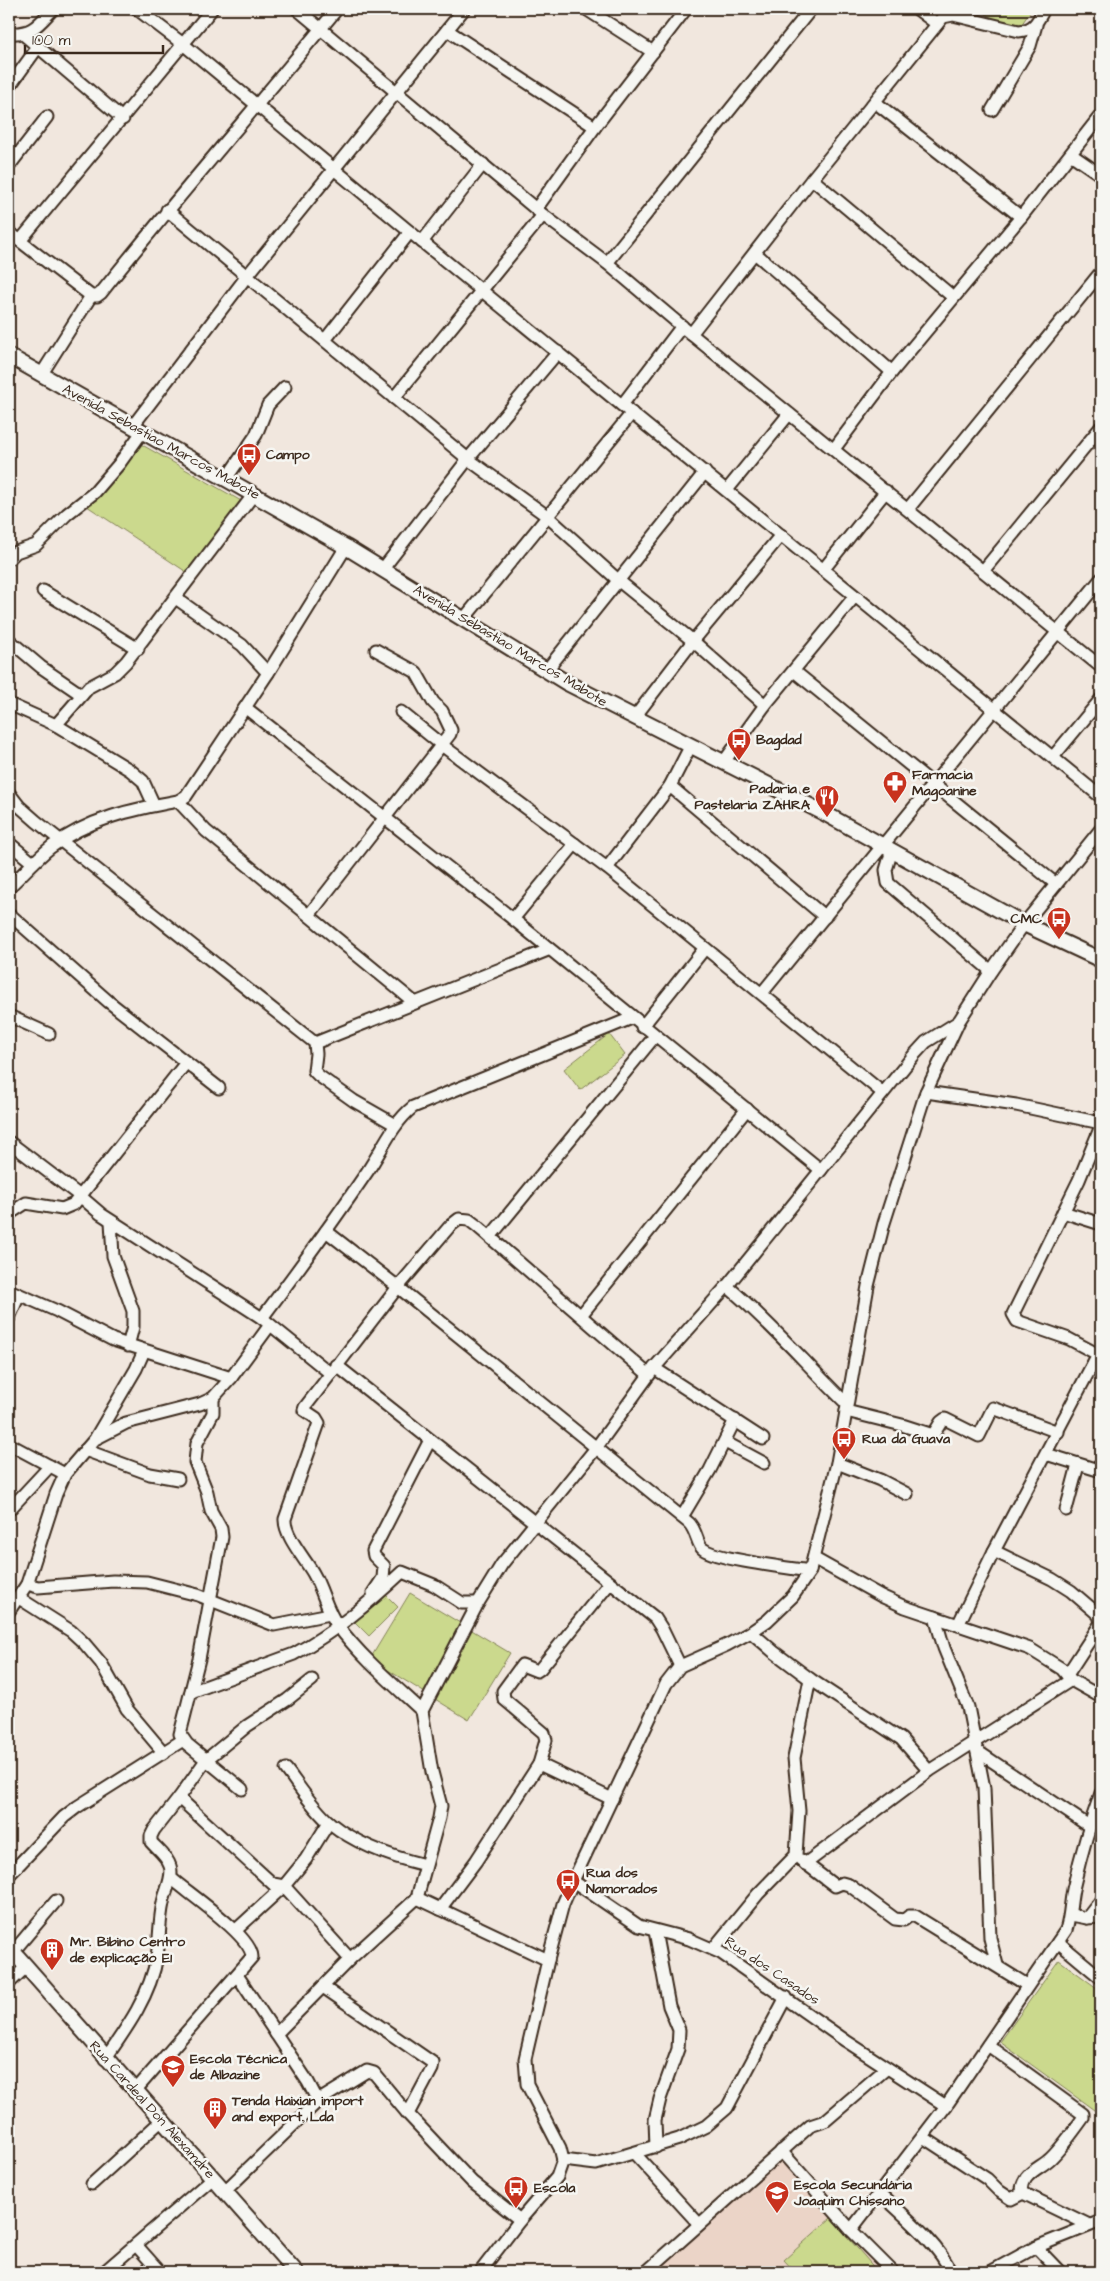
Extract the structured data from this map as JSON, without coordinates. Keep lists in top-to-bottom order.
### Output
{
  "streets": {
    "main road": ["Avenida Sebastiao Marcos Mabote", "Rua Cardeal Don Alexamdre"],
    "street": ["Rua dos Casados"]
  },
  "places": {
    "bus stop": [
      "Campo",
      "Bagdad",
      "CMC",
      "Rua da Guava",
      "Rua dos Namorados",
      "Escola"
    ],
    "pharmacy": ["Farmacia Magoanine"],
    "restaurant": ["Padaria e Pastelaria ZAHRA"],
    "building": ["Mr. Bibino Centro de explicação E1", "Tenda Haixian import and export. Lda"],
    "school or university": ["Escola Técnica de Albazine", "Escola Secundária Joaquim Chissano"]
  },
  "scale_bar": "100 m"
}
